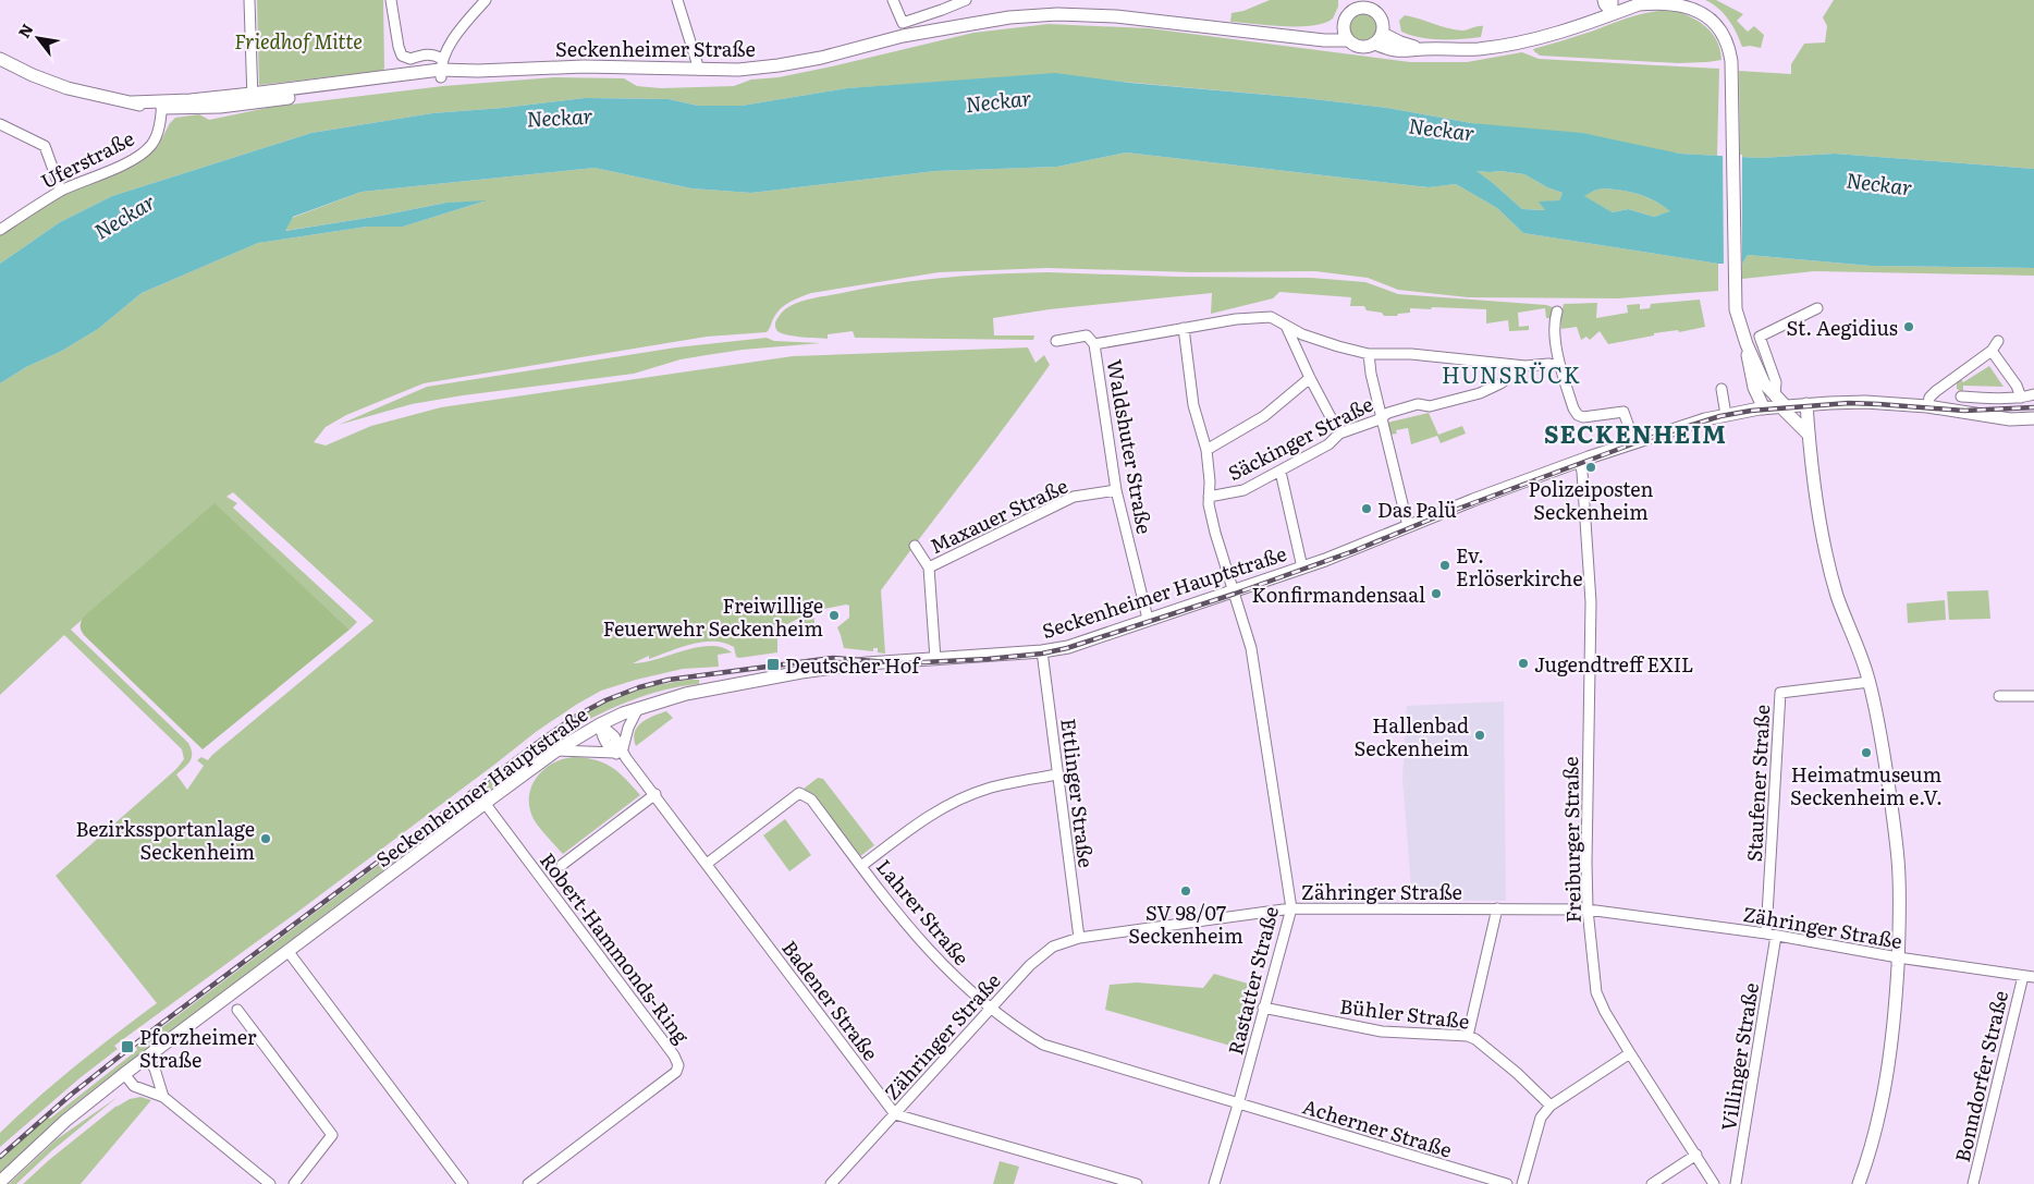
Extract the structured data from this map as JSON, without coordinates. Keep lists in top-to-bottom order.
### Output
{
  "streets": {
    "main road": ["Seckenheimer Straße", "Seckenheimer Hauptstraße"],
    "street": [
      "Uferstraße",
      "Säckinger Straße",
      "Waldshuter Straße",
      "Maxauer Straße",
      "Staufener Straße",
      "Ettlinger Straße",
      "Freiburger Straße",
      "Zähringer Straße",
      "Lahrer Straße",
      "Robert-Hammonds-Ring",
      "Rastatter Straße",
      "Badener Straße",
      "Bühler Straße",
      "Villinger Straße",
      "Bonndorfer Straße",
      "Acherner Straße"
    ]
  },
  "crossings": [
    ["Seckenheimer Straße", "Uferstraße"],
    ["Säckinger Straße", "Rastatter Straße"],
    ["Waldshuter Straße", "Maxauer Straße"],
    ["Waldshuter Straße", "Seckenheimer Hauptstraße"],
    ["Maxauer Straße", "Seckenheimer Hauptstraße"],
    ["Seckenheimer Hauptstraße", "Ettlinger Straße"],
    ["Seckenheimer Hauptstraße", "Freiburger Straße"],
    ["Seckenheimer Hauptstraße", "Robert-Hammonds-Ring"],
    ["Seckenheimer Hauptstraße", "Rastatter Straße"],
    ["Seckenheimer Hauptstraße", "Badener Straße"],
    ["Staufener Straße", "Zähringer Straße"],
    ["Ettlinger Straße", "Zähringer Straße"],
    ["Freiburger Straße", "Zähringer Straße"],
    ["Zähringer Straße", "Lahrer Straße"],
    ["Zähringer Straße", "Rastatter Straße"],
    ["Zähringer Straße", "Badener Straße"],
    ["Zähringer Straße", "Villinger Straße"],
    ["Zähringer Straße", "Bonndorfer Straße"],
    ["Lahrer Straße", "Rastatter Straße"],
    ["Lahrer Straße", "Badener Straße"],
    ["Lahrer Straße", "Acherner Straße"],
    ["Rastatter Straße", "Bühler Straße"],
    ["Rastatter Straße", "Acherner Straße"]
  ],
  "districts": ["HUNSRÜCK", "SECKENHEIM"],
  "water": ["Neckar"],
  "parks": ["Friedhof Mitte"],
  "places": {
    "other": [
      "St. Aegidius",
      "Polizeiposten Seckenheim",
      "Das Palü",
      "Ev. Erlöserkirche",
      "Konfirmandensaal",
      "Freiwillige Feuerwehr Seckenheim",
      "Jugendtreff EXIL",
      "Hallenbad Seckenheim",
      "Heimatmuseum Seckenheim e.V.",
      "Bezirkssportanlage Seckenheim",
      "SV 98/07 Seckenheim"
    ],
    "transit": ["Deutscher Hof", "Pforzheimer Straße"]
  },
  "north": "top left"
}
